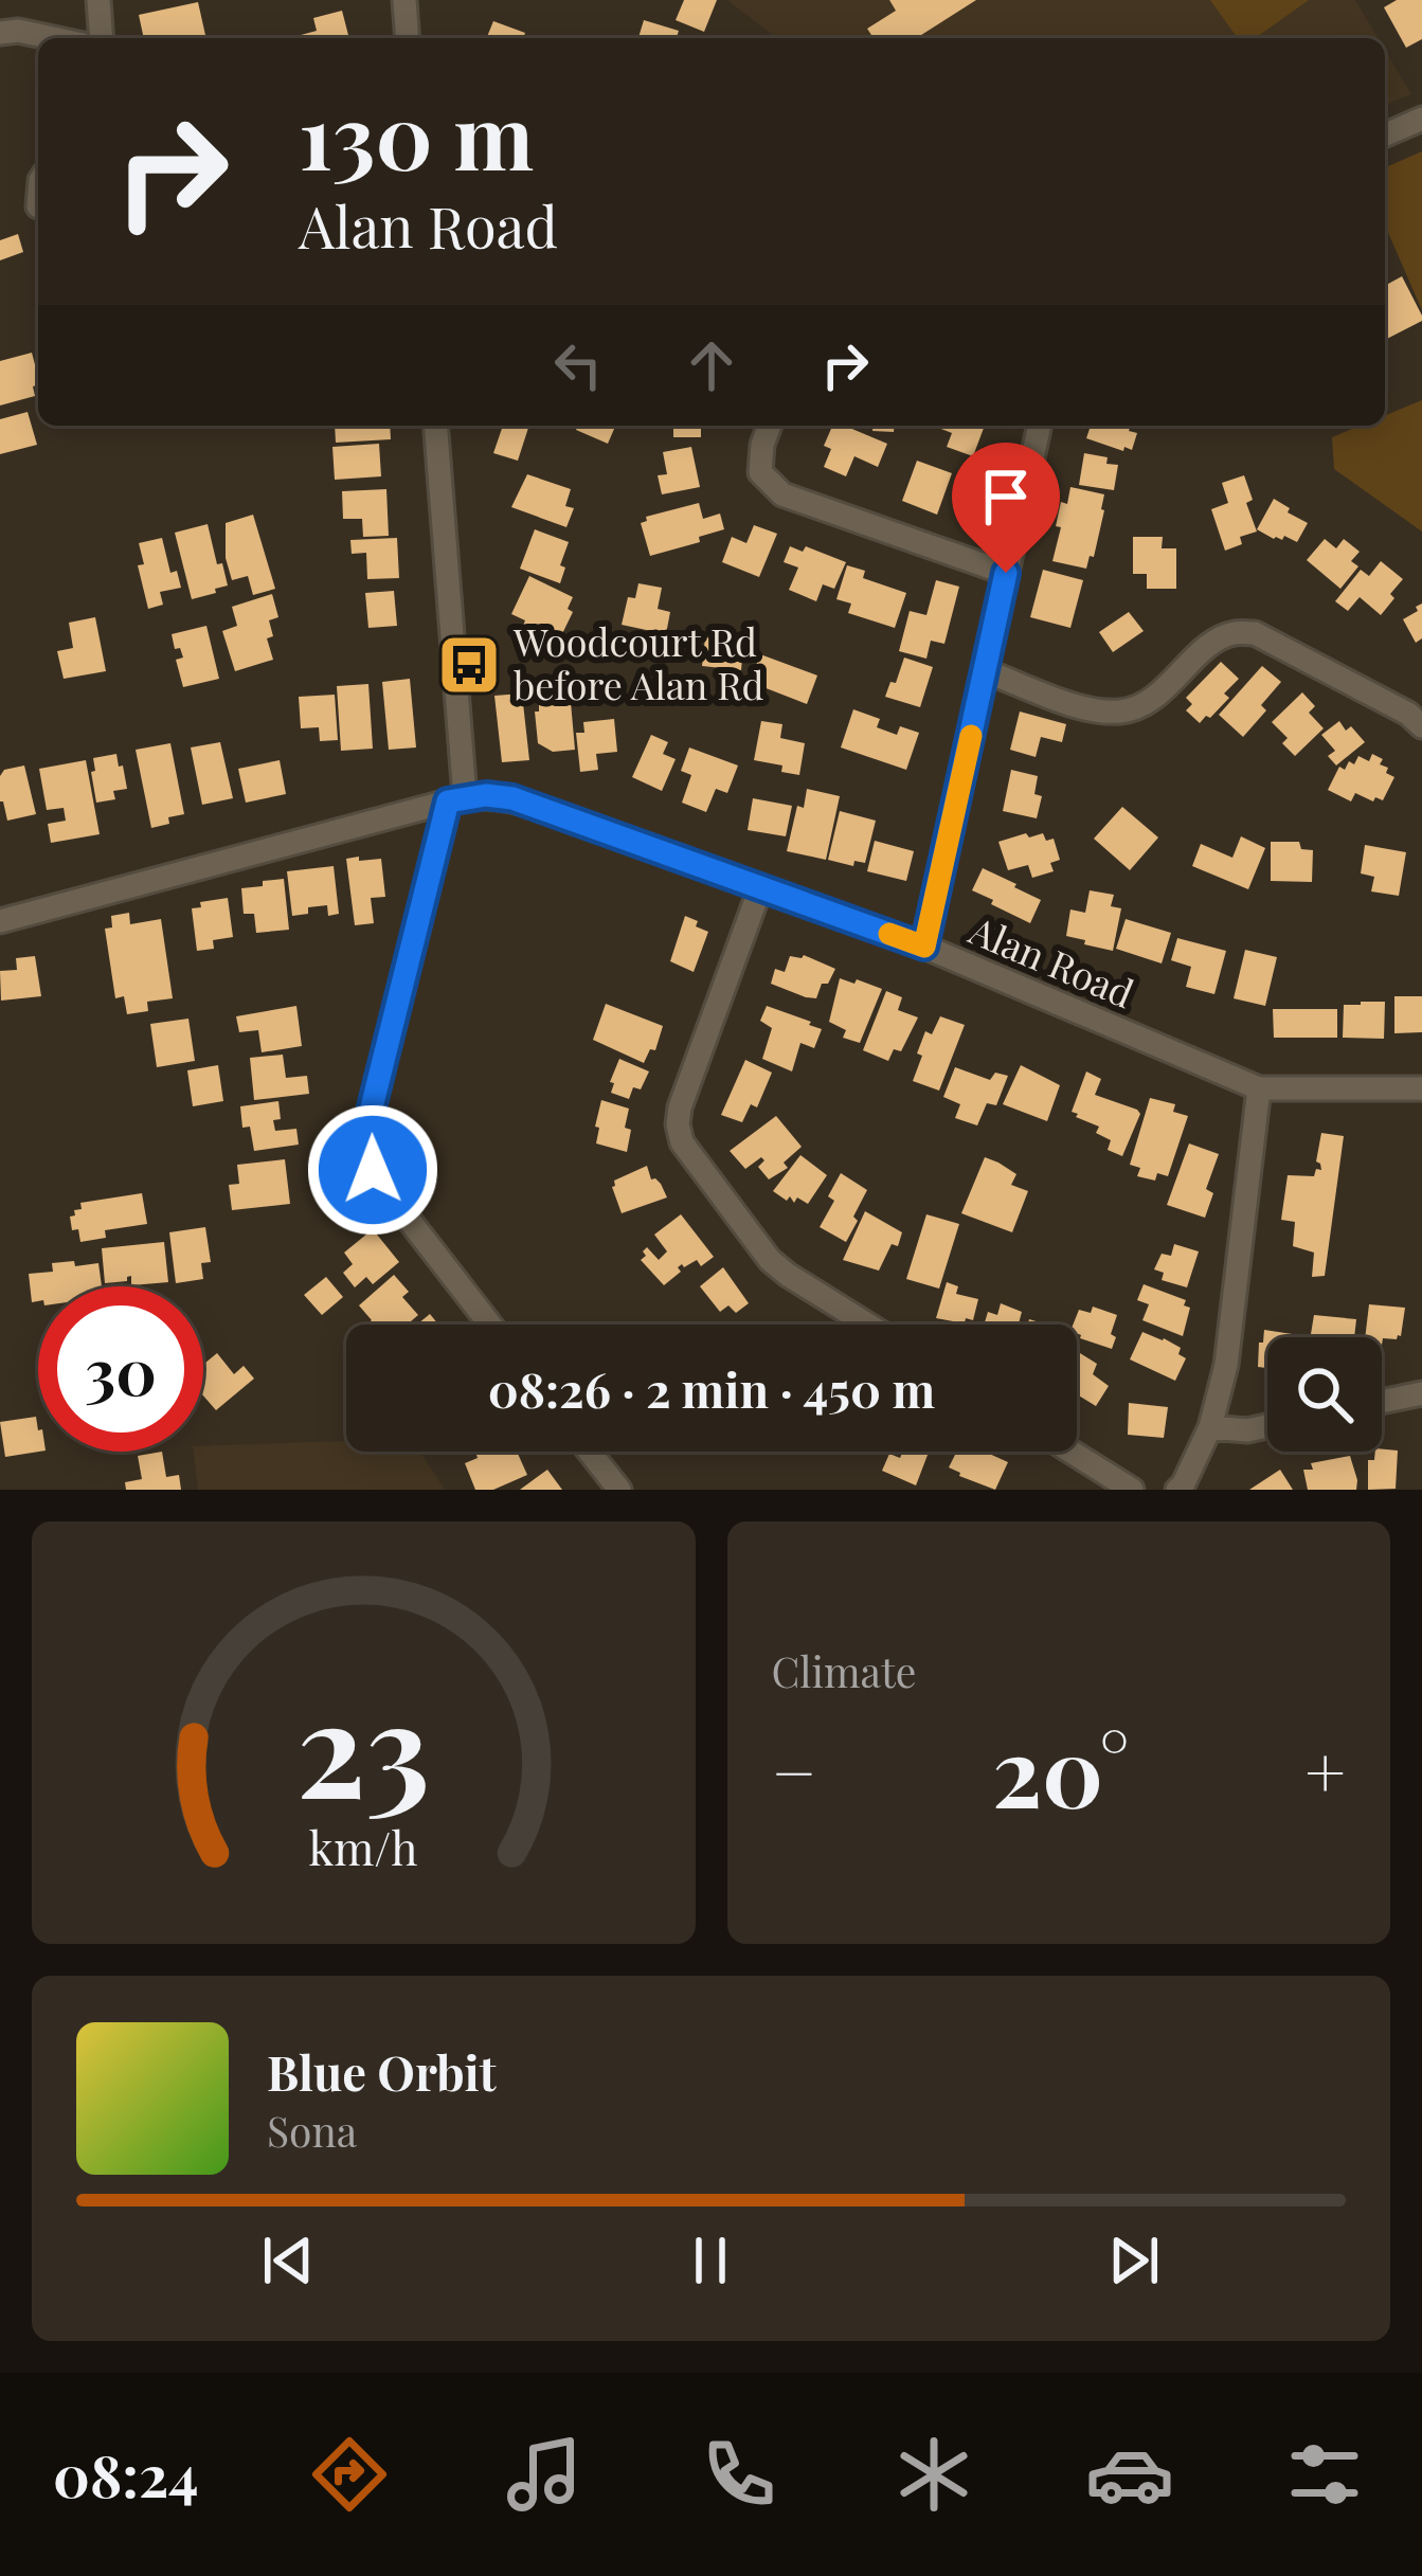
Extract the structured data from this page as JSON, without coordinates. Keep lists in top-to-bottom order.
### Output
{
  "streets": {
    "street": ["Alan Road"]
  },
  "places": {
    "bus stop": ["Woodcourt Rd before Alan Rd"]
  },
  "page": {
    "turn": ["130 m", "Alan Road"],
    "limit": "30",
    "trip": "08:26 · 2 min · 450 m",
    "tile": "Climate",
    "heat": ["−", "20°", "+"],
    "song": ["Blue Orbit", "Sona"],
    "tabs": "08:24",
    "gauge": ["23", "km/h"]
  }
}
